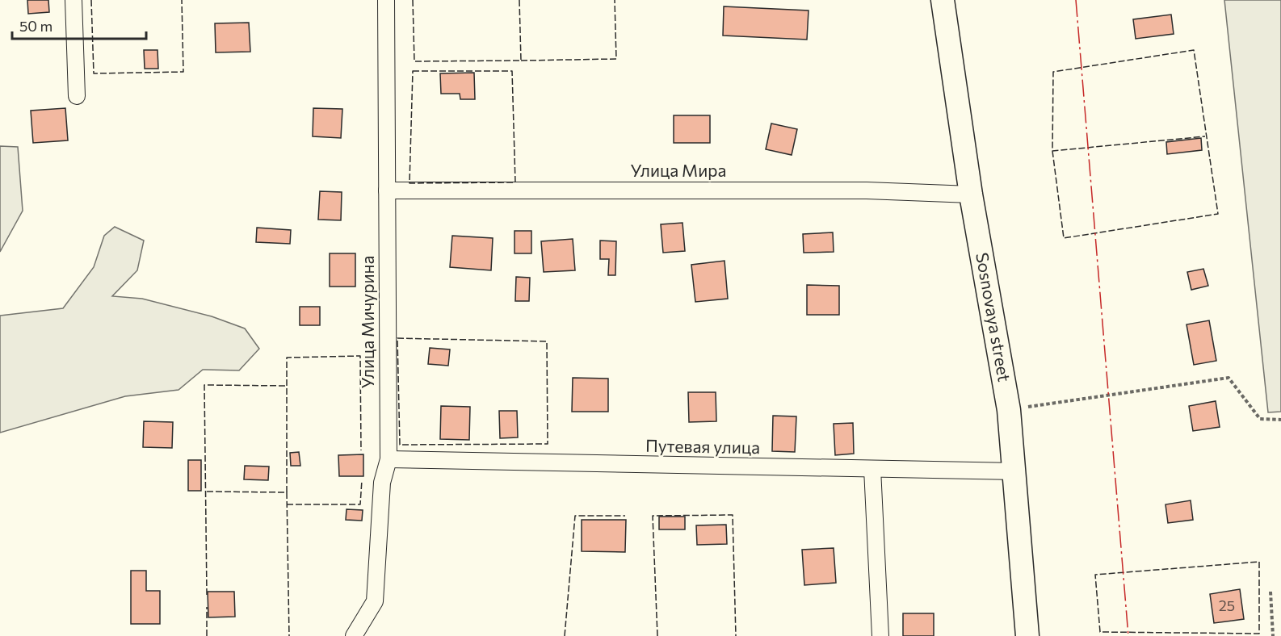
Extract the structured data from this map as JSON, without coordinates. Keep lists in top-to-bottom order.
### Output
{
  "streets": {
    "street": [
      "Улица Мира",
      "Sosnovaya street",
      "Улица Мичурина",
      "Путевая улица"
    ]
  },
  "crossings": [
    ["Улица Мира", "Sosnovaya street"],
    ["Улица Мира", "Улица Мичурина"],
    ["Sosnovaya street", "Путевая улица"],
    ["Улица Мичурина", "Путевая улица"]
  ],
  "house_numbers": ["25"],
  "scale_bar": "50 m"
}
